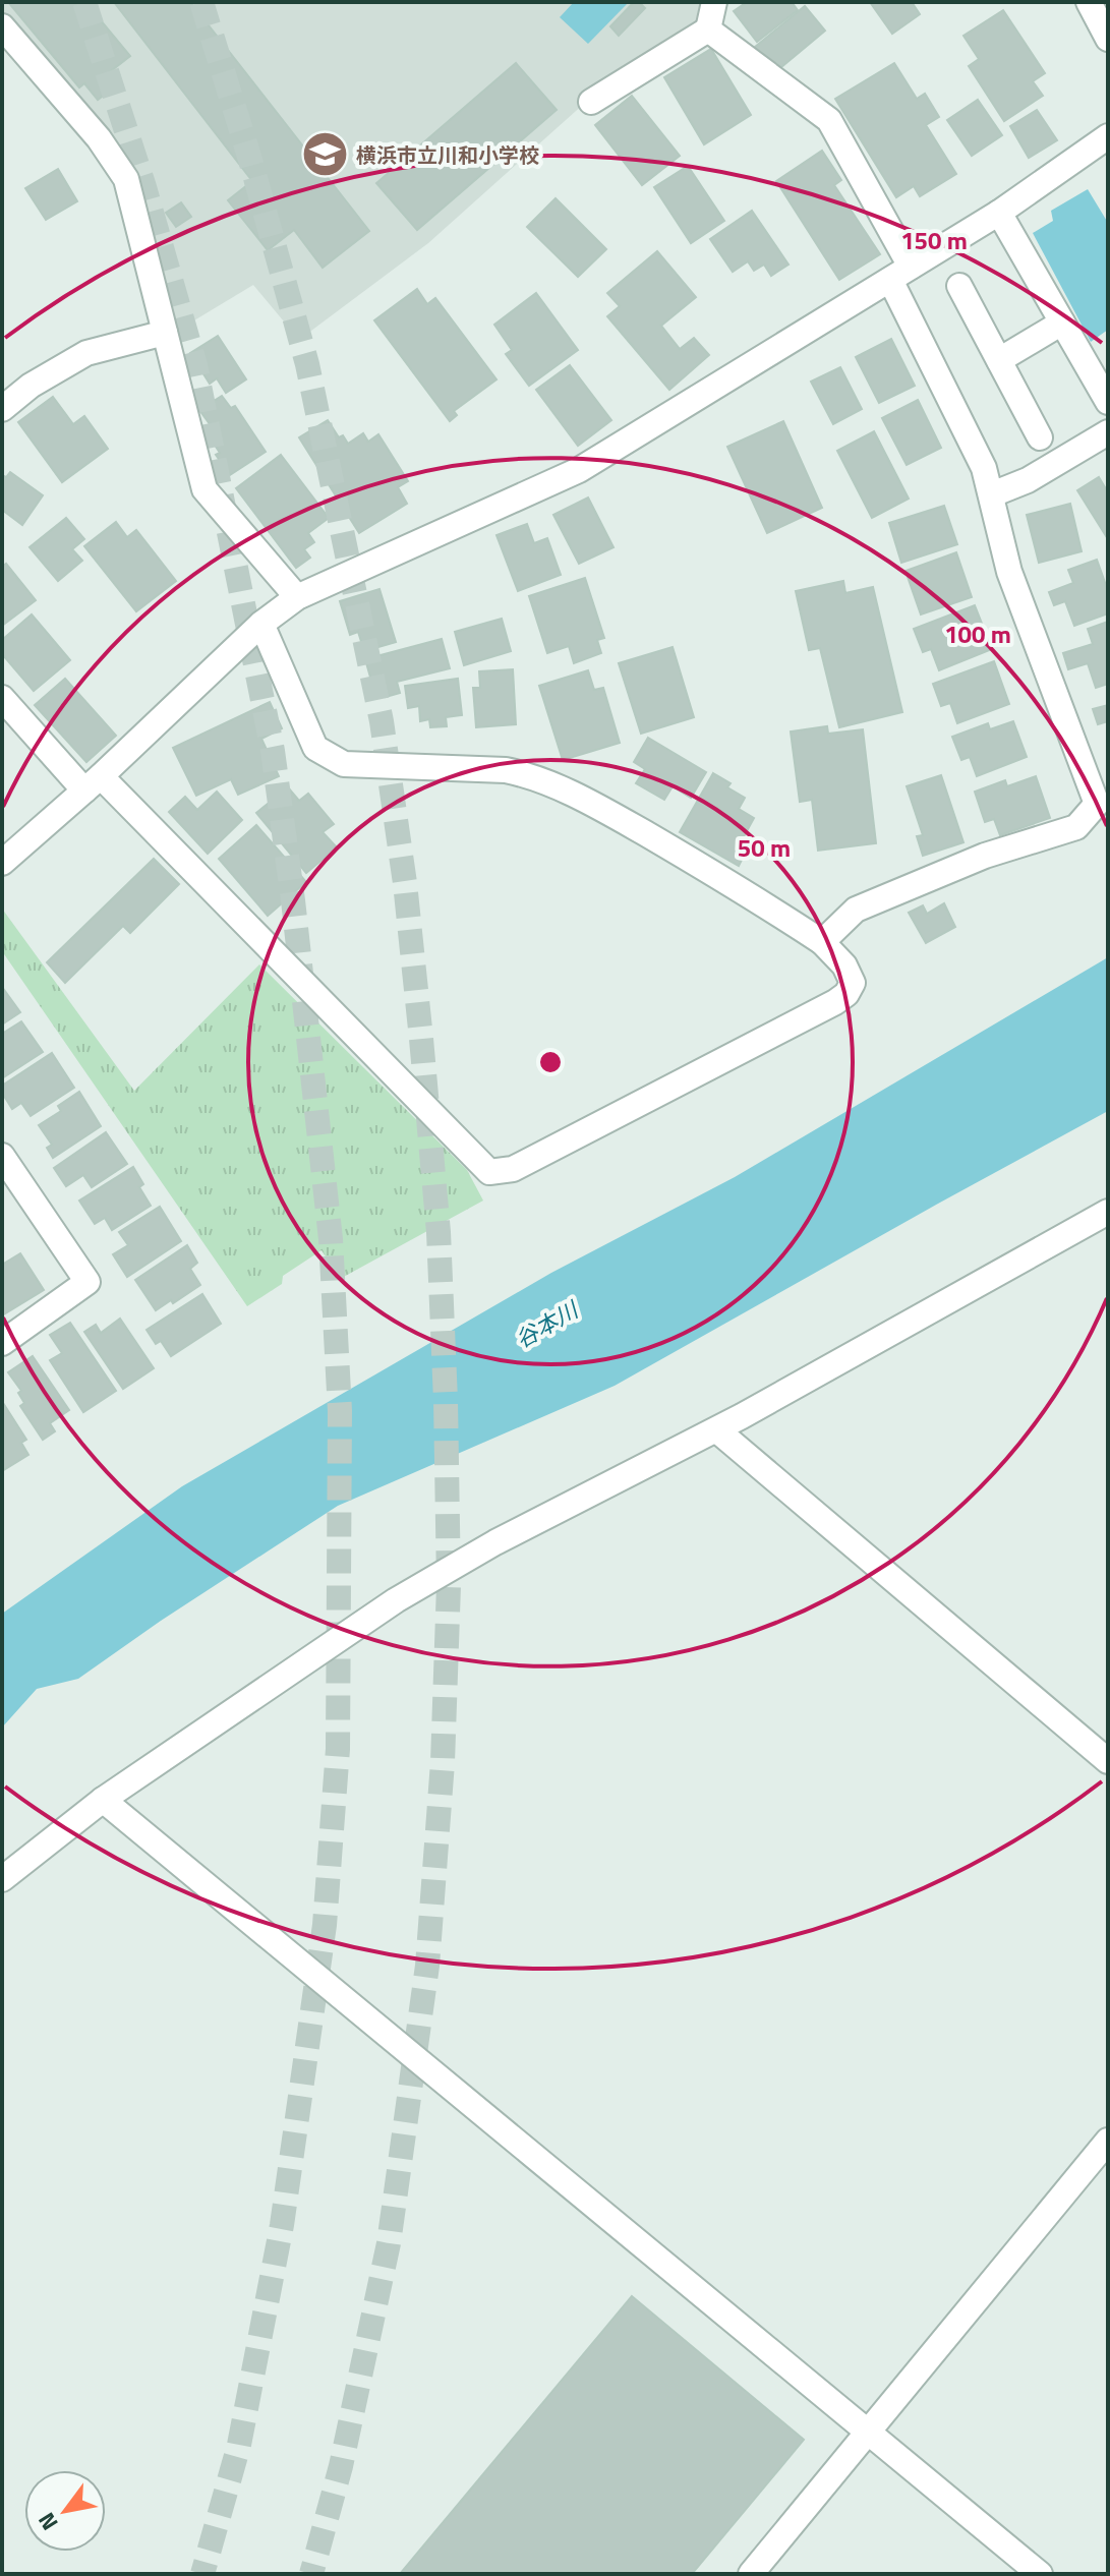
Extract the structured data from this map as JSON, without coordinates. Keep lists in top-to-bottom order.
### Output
{
  "water": ["谷本川"],
  "places": {
    "school or university": ["横浜市立川和小学校"]
  },
  "north": "bottom left",
  "rings": ["150 m", "100 m", "50 m"]
}
